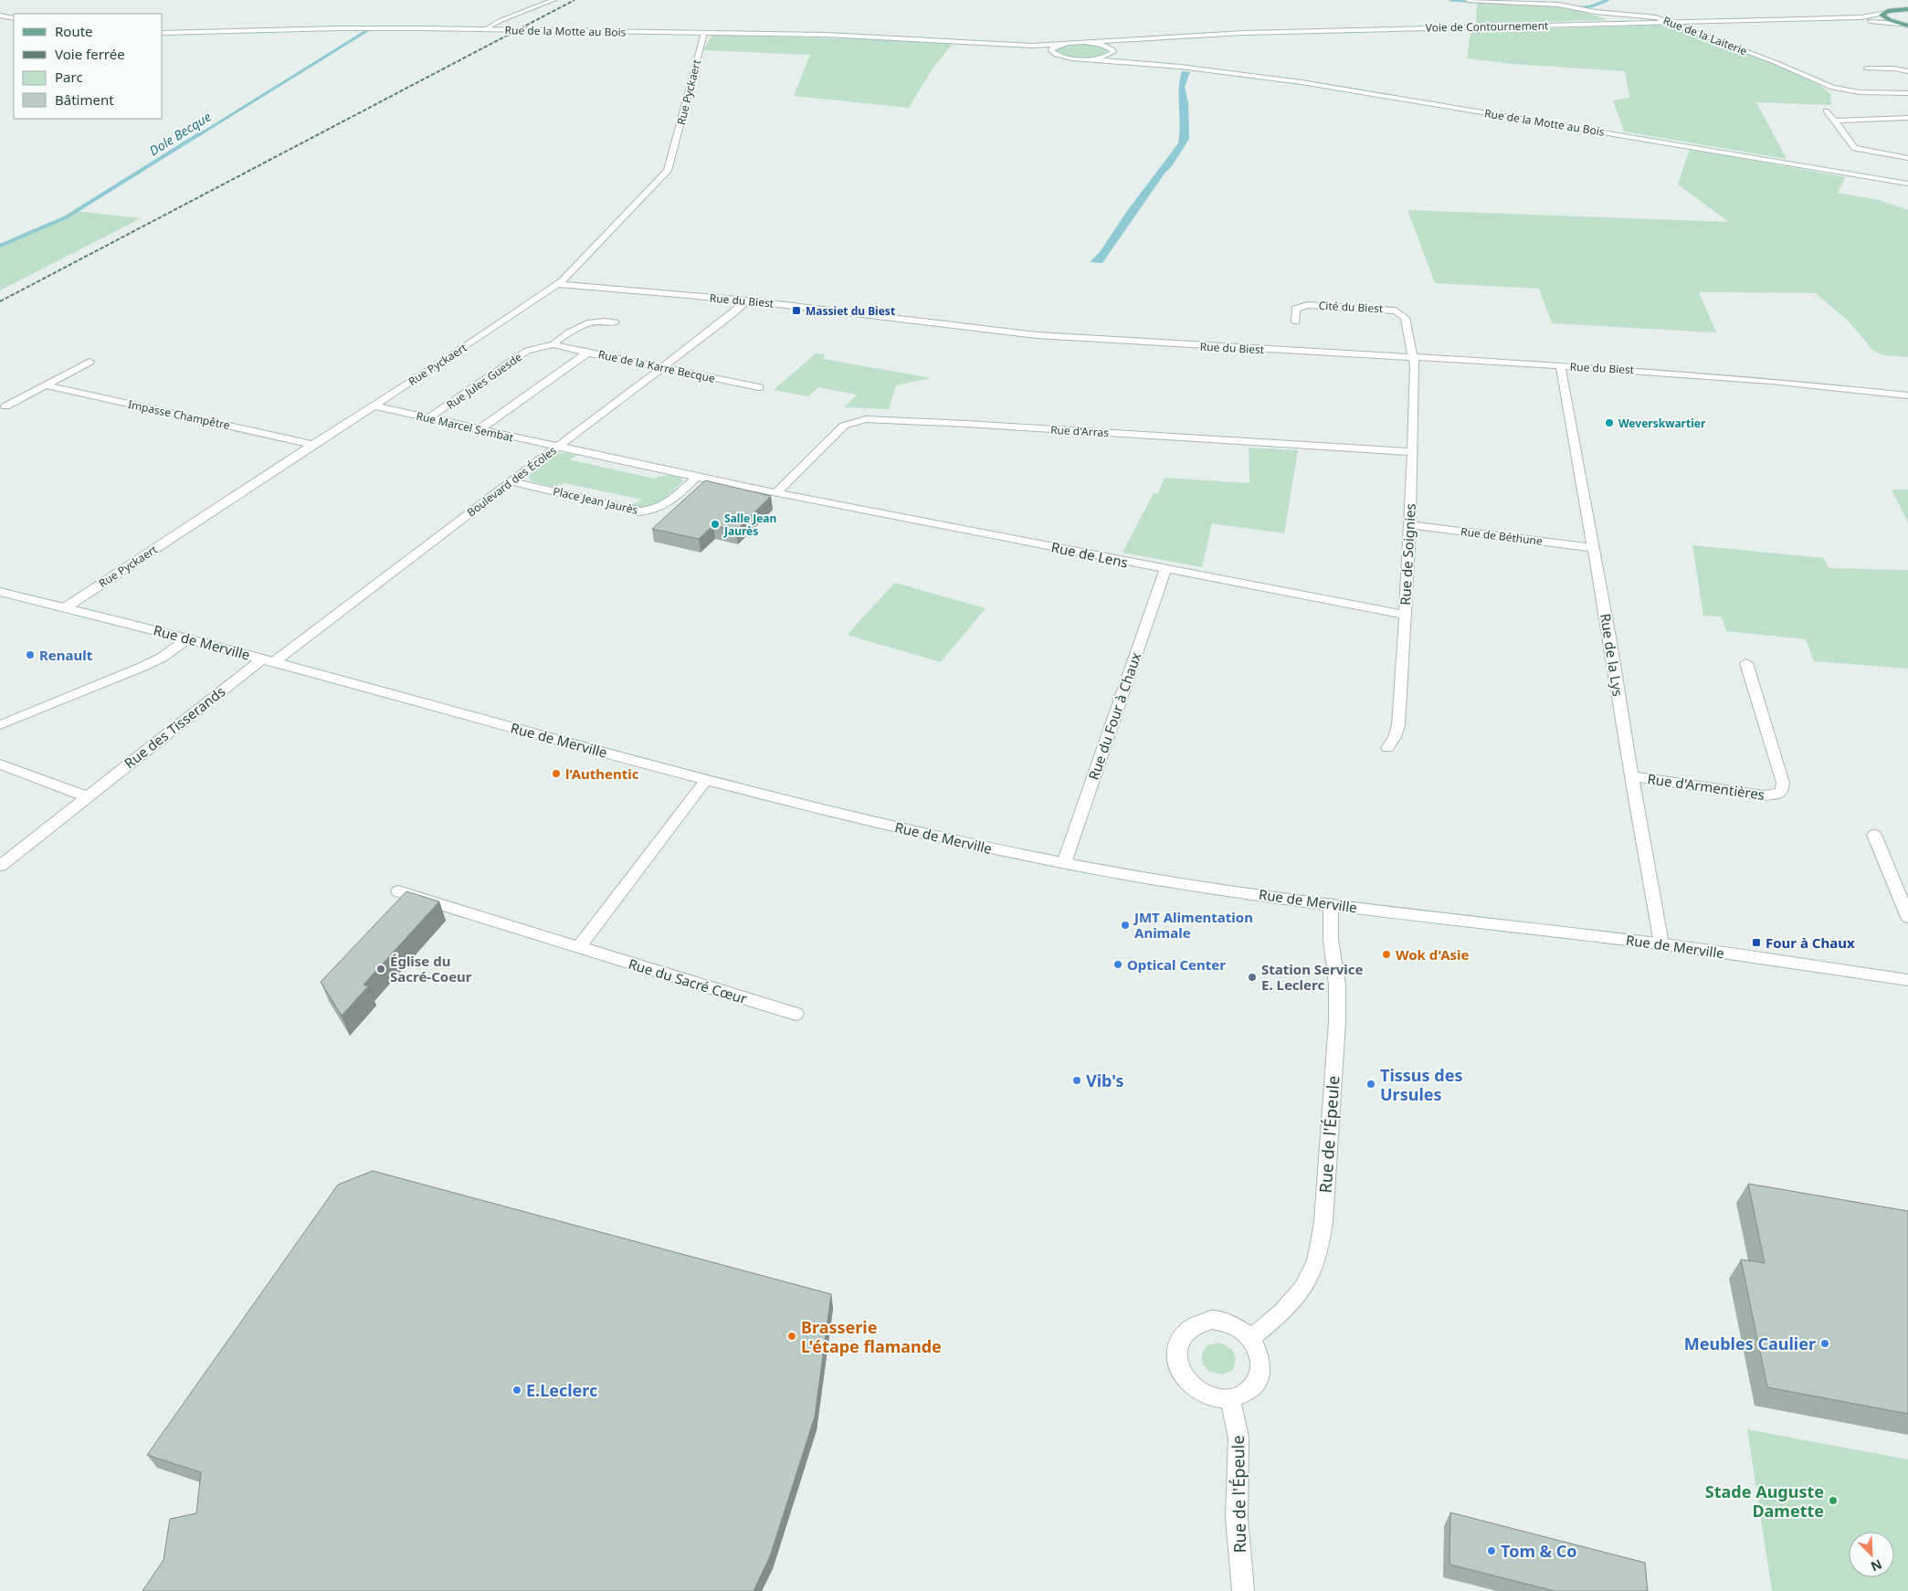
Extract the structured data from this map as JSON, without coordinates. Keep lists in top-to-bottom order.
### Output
{
  "streets": {
    "street": [
      "Voie de Contournement",
      "Rue de la Motte au Bois",
      "Rue de la Laiterie",
      "Rue Pyckaert",
      "Rue du Biest",
      "Cité du Biest",
      "Rue de la Karre Becque",
      "Rue Jules Guesde",
      "Impasse Champêtre",
      "Rue Marcel Sembat",
      "Rue d'Arras",
      "Boulevard des Écoles",
      "Place Jean Jaurès",
      "Rue de Béthune",
      "Rue de Lens",
      "Rue de Soignies",
      "Rue de Merville",
      "Rue de la Lys",
      "Rue du Four à Chaux",
      "Rue des Tisserands",
      "Rue d'Armentières",
      "Rue du Sacré Cœur",
      "Rue de l'Épeule"
    ]
  },
  "crossings": [
    ["Voie de Contournement", "Rue de la Motte au Bois"],
    ["Voie de Contournement", "Rue de la Laiterie"],
    ["Rue de la Motte au Bois", "Rue Pyckaert"],
    ["Rue Pyckaert", "Rue du Biest"],
    ["Rue Pyckaert", "Impasse Champêtre"],
    ["Rue Pyckaert", "Rue Marcel Sembat"],
    ["Rue Pyckaert", "Rue de Merville"],
    ["Rue du Biest", "Cité du Biest"],
    ["Rue du Biest", "Boulevard des Écoles"],
    ["Rue du Biest", "Rue de Soignies"],
    ["Rue du Biest", "Rue de la Lys"],
    ["Cité du Biest", "Rue de Soignies"],
    ["Rue de la Karre Becque", "Rue Jules Guesde"],
    ["Rue de la Karre Becque", "Boulevard des Écoles"],
    ["Rue Jules Guesde", "Rue Marcel Sembat"],
    ["Rue Marcel Sembat", "Boulevard des Écoles"],
    ["Rue d'Arras", "Rue de Lens"],
    ["Rue d'Arras", "Rue de Soignies"],
    ["Boulevard des Écoles", "Place Jean Jaurès"],
    ["Boulevard des Écoles", "Rue de Merville"],
    ["Boulevard des Écoles", "Rue des Tisserands"],
    ["Rue de Béthune", "Rue de Soignies"],
    ["Rue de Béthune", "Rue de la Lys"],
    ["Rue de Lens", "Rue de Soignies"],
    ["Rue de Lens", "Rue du Four à Chaux"],
    ["Rue de Merville", "Rue de la Lys"],
    ["Rue de Merville", "Rue du Four à Chaux"],
    ["Rue de Merville", "Rue des Tisserands"],
    ["Rue de Merville", "Rue de l'Épeule"],
    ["Rue de la Lys", "Rue d'Armentières"]
  ],
  "water": ["Dole Becque"],
  "places": {
    "transit": ["Massiet du Biest", "Four à Chaux"],
    "other": [
      "Weverskwartier",
      "Salle Jean Jaurès",
      "Renault",
      "l’Authentic",
      "JMT Alimentation Animale",
      "Wok d'Asie",
      "Optical Center",
      "Église du Sacré-Coeur",
      "Station Service E. Leclerc",
      "Vib's",
      "Tissus des Ursules",
      "Brasserie L'étape flamande",
      "Meubles Caulier",
      "E.Leclerc",
      "Stade Auguste Damette",
      "Tom & Co"
    ]
  },
  "legend": [
    "Route",
    "Voie ferrée",
    "Parc",
    "Bâtiment"
  ],
  "north": "bottom right"
}
